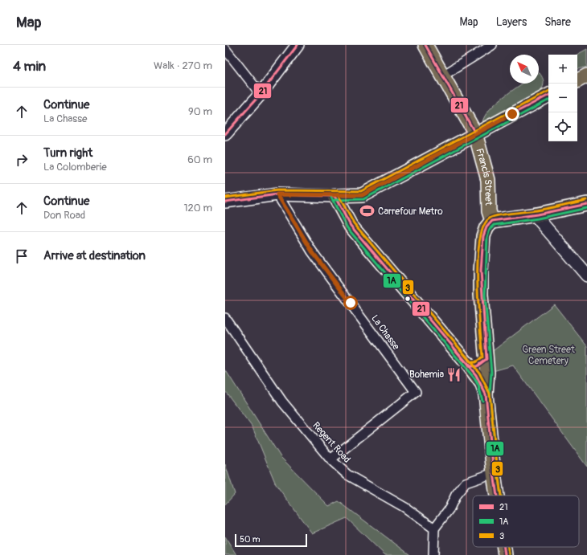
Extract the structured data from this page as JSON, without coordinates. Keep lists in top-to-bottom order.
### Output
{
  "streets": {
    "main road": ["Francis Street"],
    "street": ["La Chasse", "Regent Road"]
  },
  "crossings": [
    ["La Chasse", "Regent Road"]
  ],
  "parks": ["Green Street Cemetery"],
  "places": {
    "sports": ["Carrefour Metro"],
    "restaurant": ["Bohemia"]
  },
  "lines": ["transit line 21", "transit line 3", "transit line 1A"],
  "legend": ["21", "1A", "3"],
  "scale_bar": "50 m",
  "north": "top left",
  "page": {
    "header": "Map",
    "nav": ["Map", "Layers", "Share"],
    "heading": ["4 min", "Walk · 270 m"],
    "map_buttons": ["+", "−"],
    "list": [
      ["Continue", "La Chasse", "90 m"],
      ["Turn right", "La Colomberie", "60 m"],
      ["Continue", "Don Road", "120 m"],
      "Arrive at destination"
    ],
    "scale": "50 m"
  }
}
